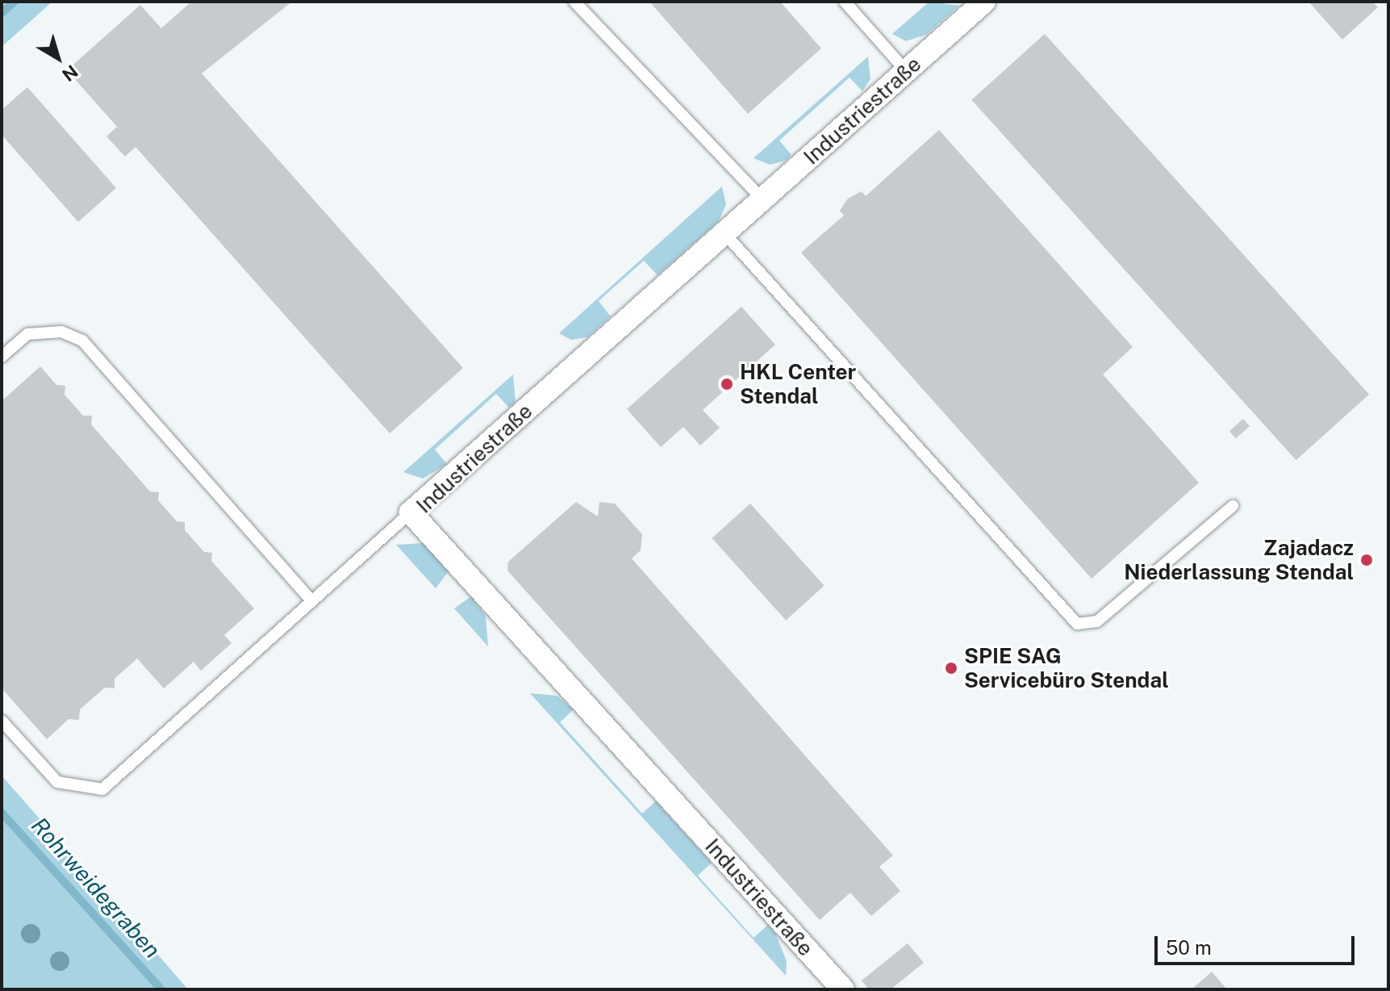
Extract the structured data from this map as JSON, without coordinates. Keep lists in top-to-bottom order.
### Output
{
  "streets": {
    "street": ["Industriestraße"]
  },
  "water": ["Rohrweidegraben"],
  "places": ["HKL Center Stendal", "Zajadacz Niederlassung Stendal", "SPIE SAG Servicebüro Stendal"],
  "scale_bar": "50 m",
  "north": "bottom right"
}
